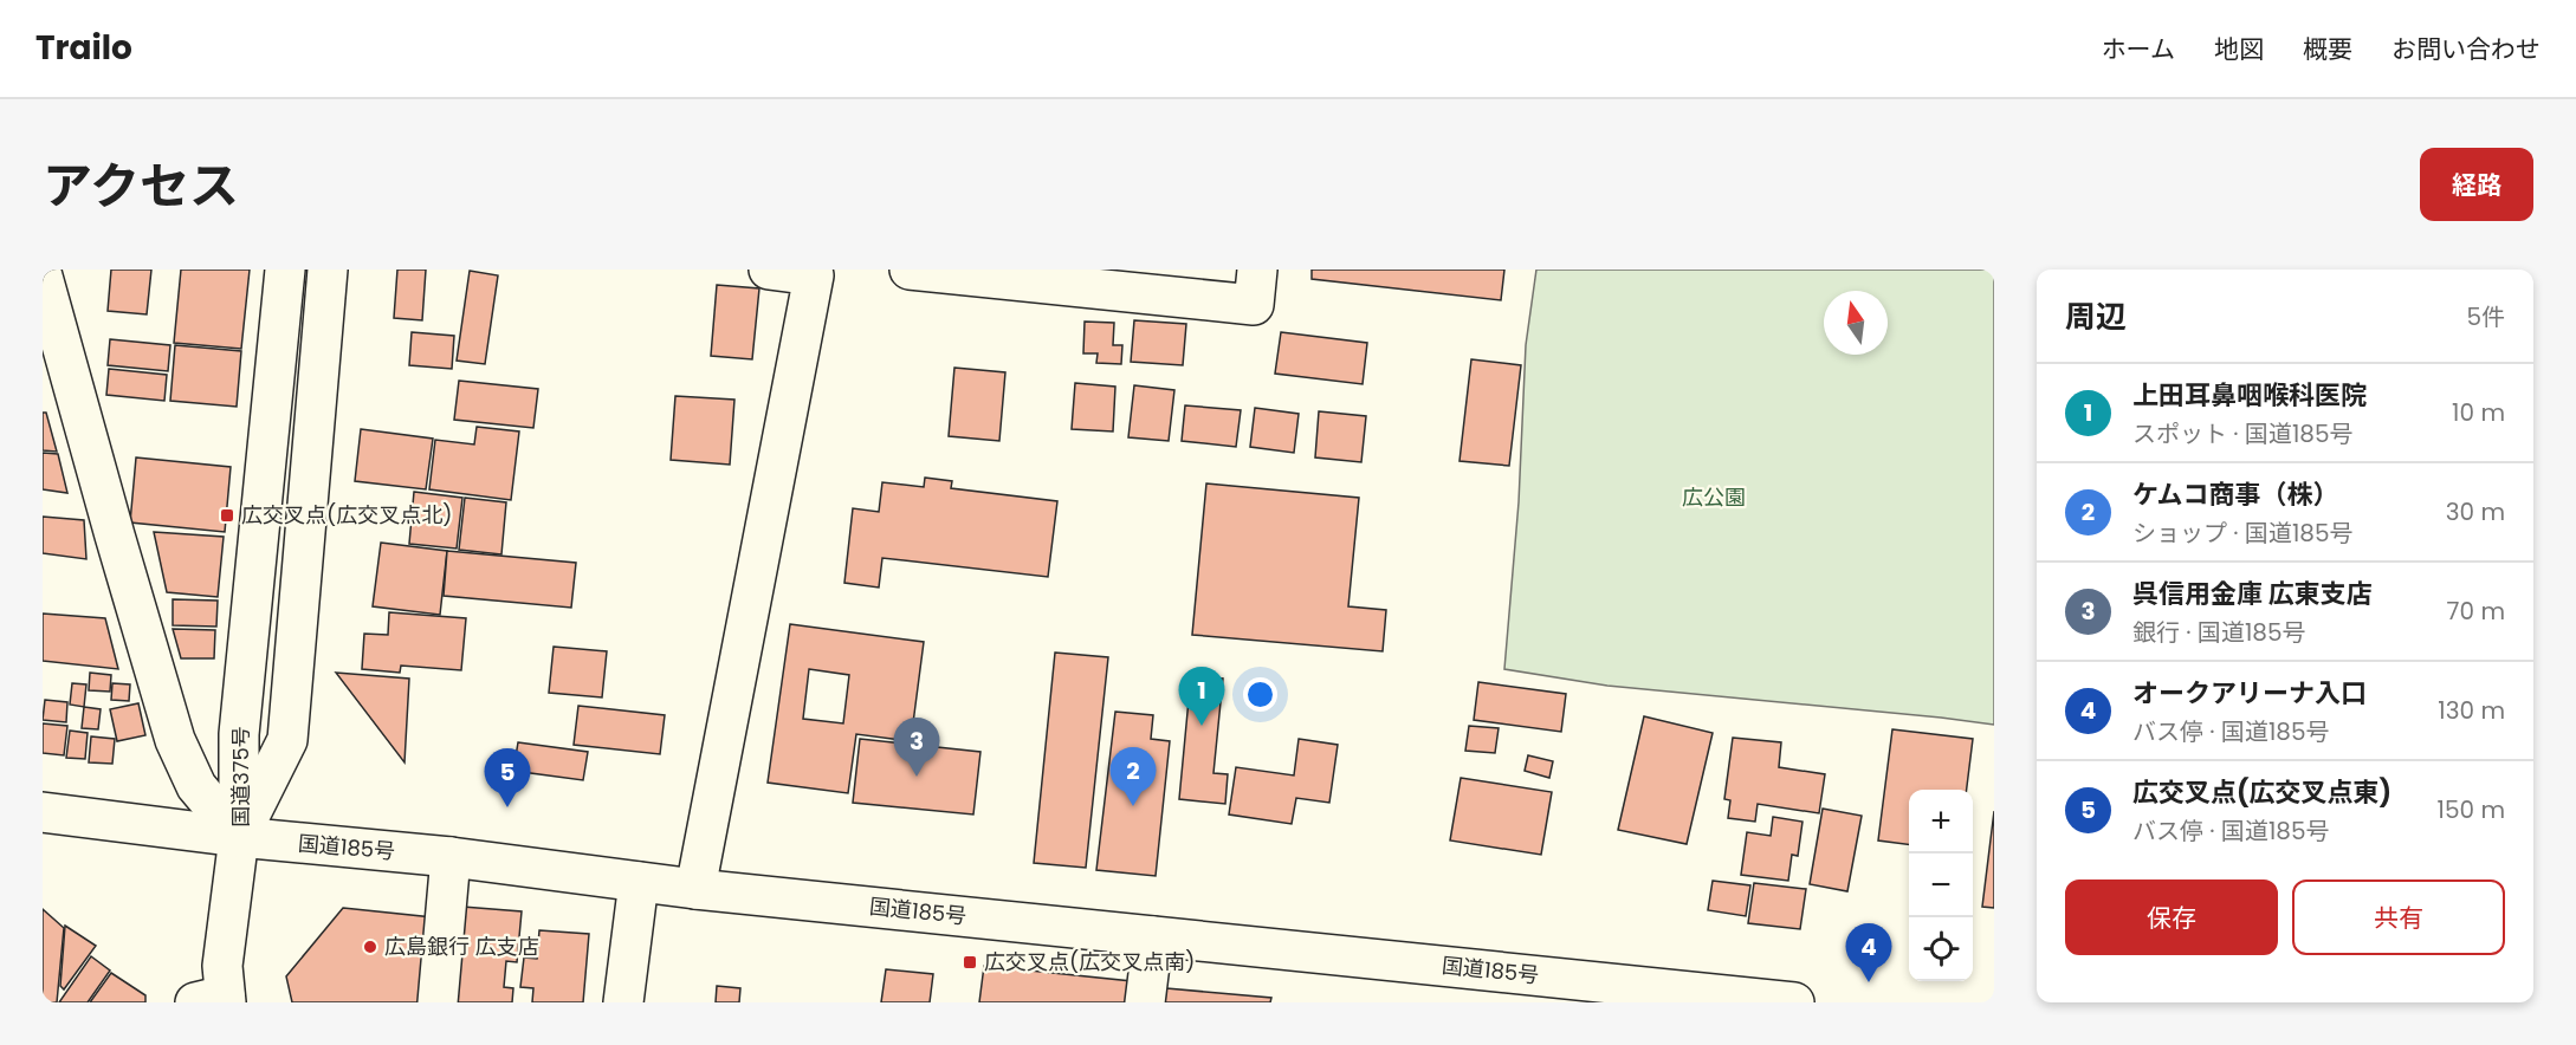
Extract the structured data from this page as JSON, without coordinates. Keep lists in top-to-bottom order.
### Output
{
  "streets": {
    "main road": ["国道375号", "国道185号"]
  },
  "crossings": [
    ["国道375号", "国道185号"]
  ],
  "parks": ["広公園"],
  "places": {
    "transit": ["広交叉点(広交叉点北)", "広交叉点(広交叉点南)"],
    "other": ["広島銀行 広支店"]
  },
  "north": "top",
  "page": {
    "header": "Trailo",
    "nav": [
      "ホーム",
      "地図",
      "概要",
      "お問い合わせ"
    ],
    "title": "アクセス",
    "buttons": [
      "経路",
      ["保存", "共有"]
    ],
    "heading": ["周辺", "5件"],
    "list": [
      {
        "mark": "1",
        "name": "上田耳鼻咽喉科医院",
        "note": "スポット · 国道185号",
        "value": "10 m"
      },
      {
        "mark": "2",
        "name": "ケムコ商事（株）",
        "note": "ショップ · 国道185号",
        "value": "30 m"
      },
      {
        "mark": "3",
        "name": "呉信用金庫 広東支店",
        "note": "銀行 · 国道185号",
        "value": "70 m"
      },
      {
        "mark": "4",
        "name": "オークアリーナ入口",
        "note": "バス停 · 国道185号",
        "value": "130 m"
      },
      {
        "mark": "5",
        "name": "広交叉点(広交叉点東)",
        "note": "バス停 · 国道185号",
        "value": "150 m"
      }
    ],
    "pins": [
      "1",
      "3",
      "2",
      "5",
      "4"
    ],
    "map_buttons": ["+", "−"]
  }
}
